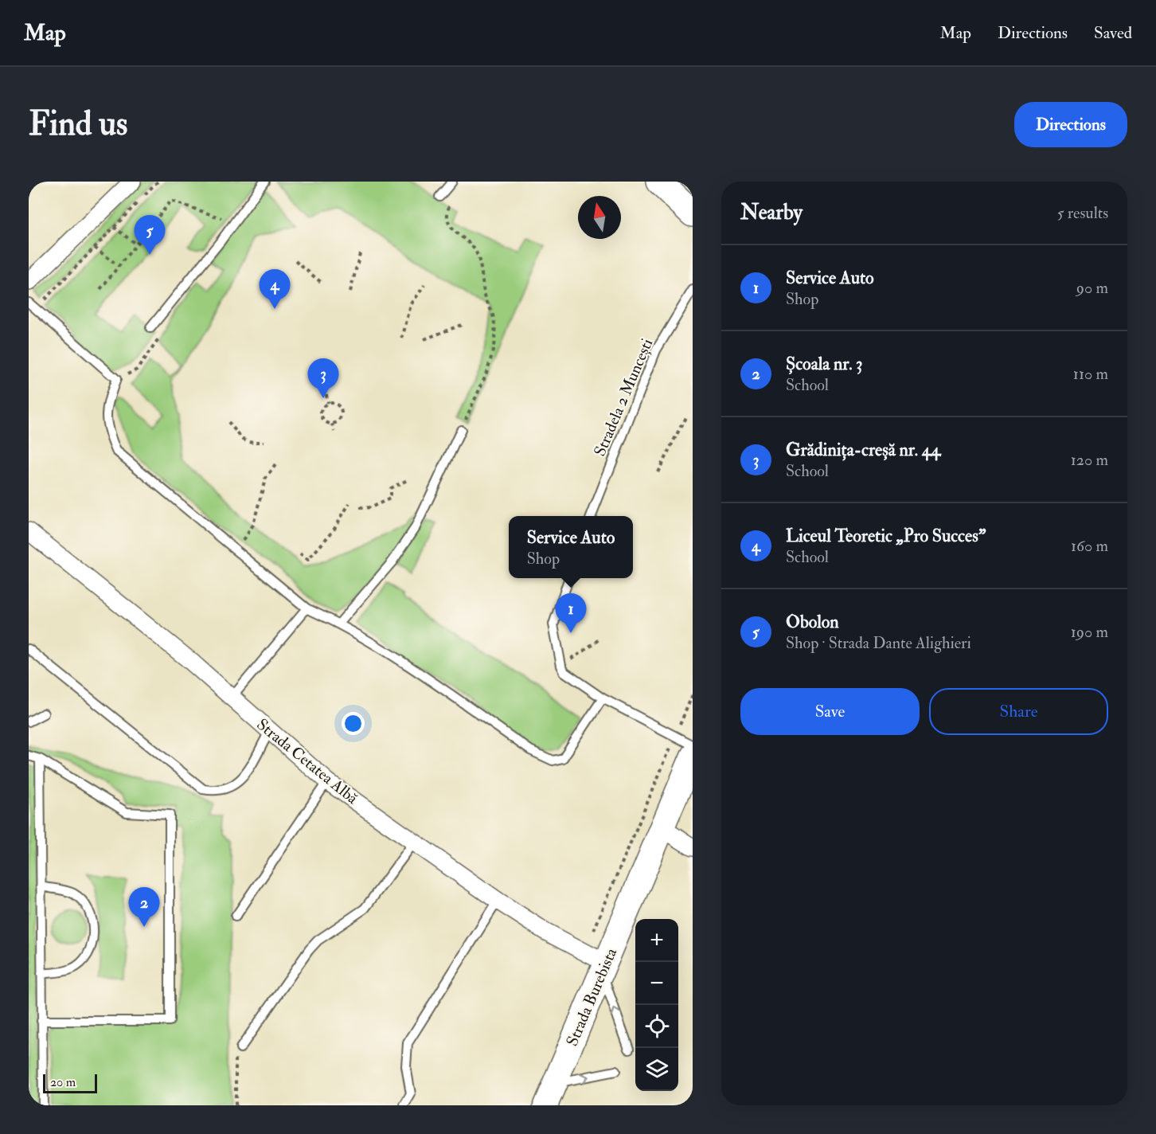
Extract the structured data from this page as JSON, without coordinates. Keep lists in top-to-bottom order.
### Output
{
  "streets": {
    "main road": ["Strada Burebista"],
    "street": ["Strada Cetatea Albă"],
    "lane": ["Stradela 2 Muncești"]
  },
  "crossings": [
    ["Strada Cetatea Albă", "Strada Burebista"]
  ],
  "scale_bar": "20 m",
  "north": "top",
  "page": {
    "header": "Map",
    "nav": ["Map", "Directions", "Saved"],
    "buttons": [
      "Directions",
      ["Save", "Share"]
    ],
    "title": "Find us",
    "heading": ["Nearby", "5 results"],
    "pins": [
      "5",
      "4",
      "3",
      "1",
      "2"
    ],
    "list": [
      {
        "mark": "1",
        "name": "Service Auto",
        "note": "Shop",
        "value": "90 m"
      },
      {
        "mark": "2",
        "name": "Școala nr. 3",
        "note": "School",
        "value": "110 m"
      },
      {
        "mark": "3",
        "name": "Grădinița-creșă nr. 44",
        "note": "School",
        "value": "120 m"
      },
      {
        "mark": "4",
        "name": "Liceul Teoretic „Pro Succes\"",
        "note": "School",
        "value": "160 m"
      },
      {
        "mark": "5",
        "name": "Obolon",
        "note": "Shop · Strada Dante Alighieri",
        "value": "190 m"
      }
    ],
    "popup": ["Service Auto", "Shop"],
    "map_buttons": ["+", "−"],
    "scale": "20 m"
  }
}
